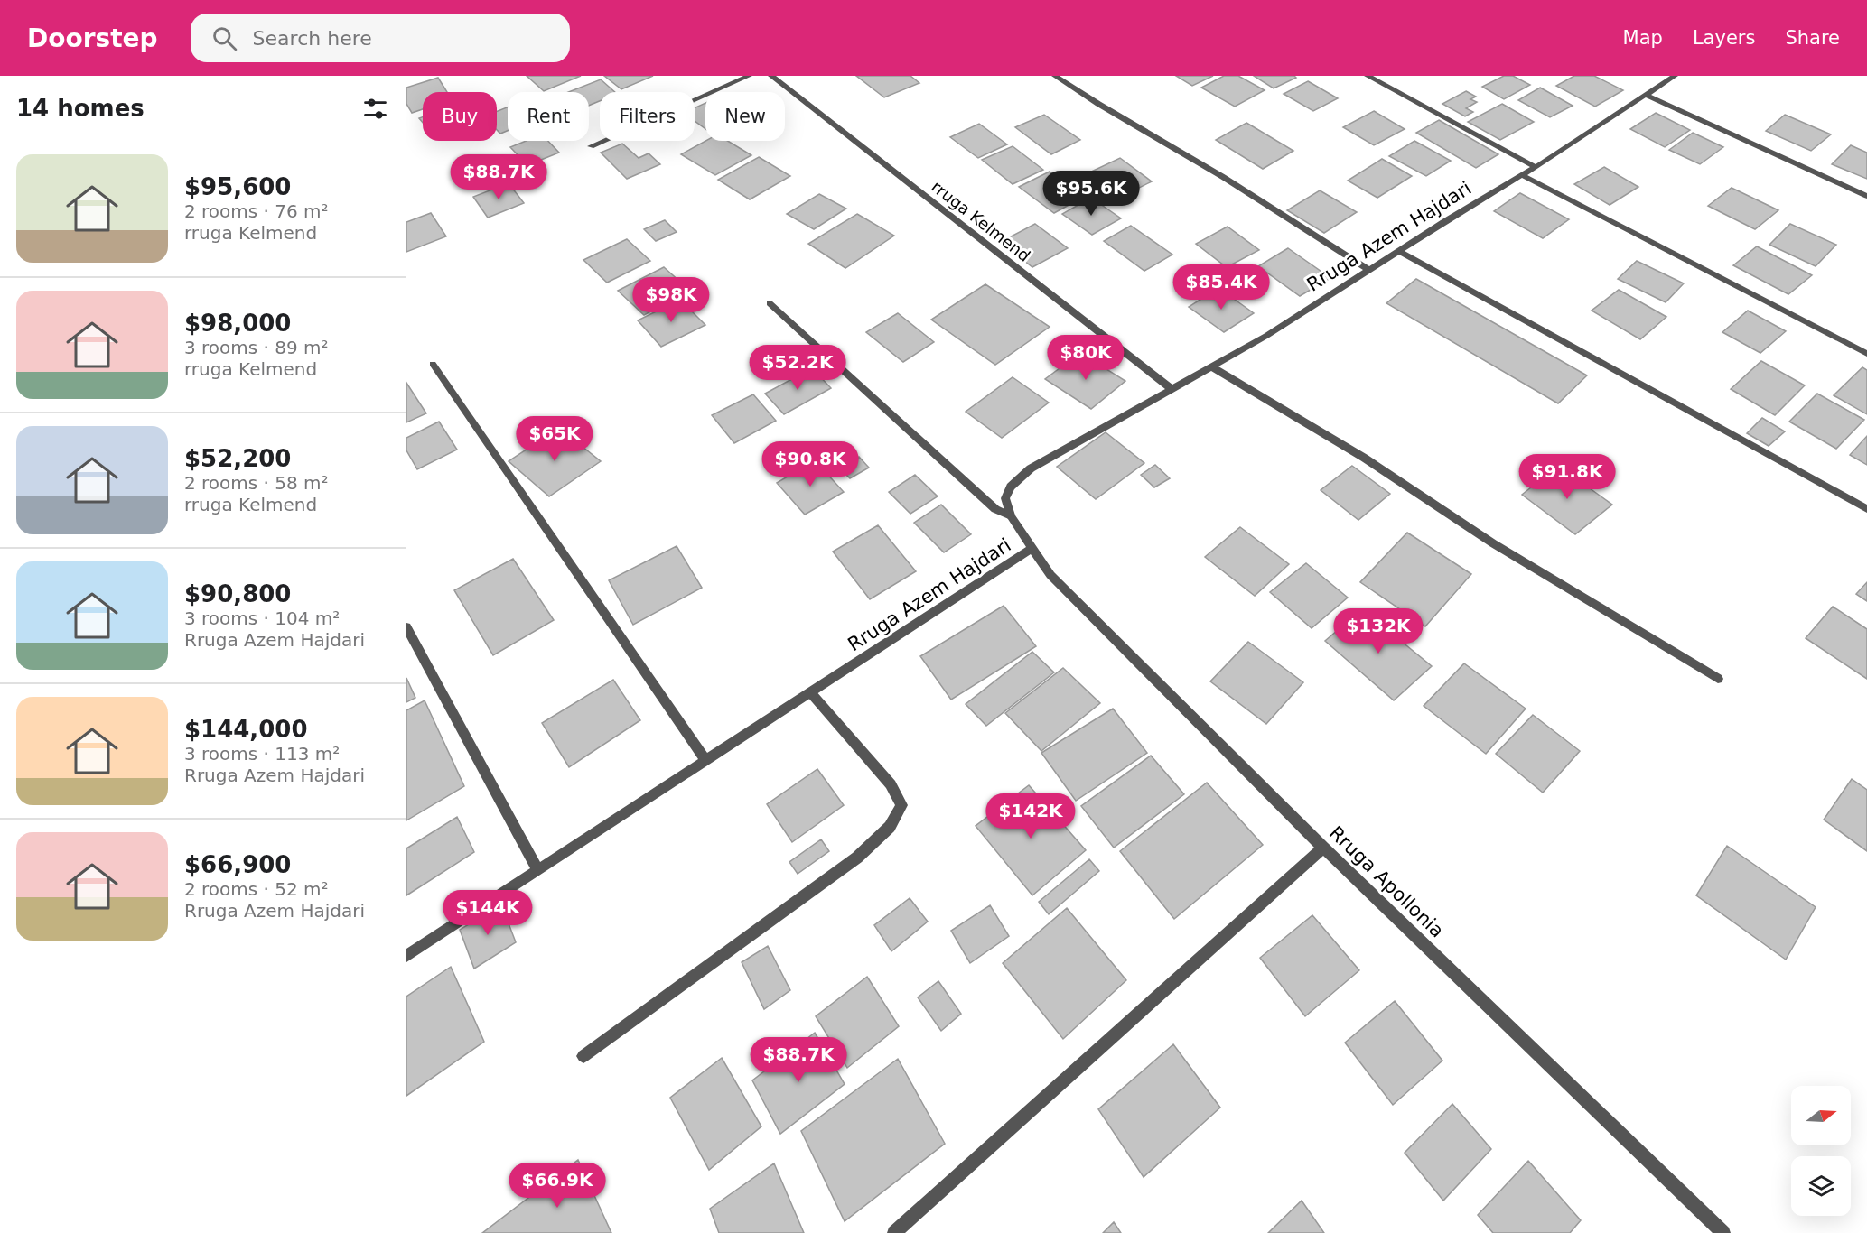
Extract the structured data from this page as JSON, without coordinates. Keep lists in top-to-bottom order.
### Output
{
  "streets": {
    "street": ["rruga Kelmend", "Rruga Azem Hajdari", "Rruga Apollonia"]
  },
  "crossings": [
    ["rruga Kelmend", "Rruga Azem Hajdari"],
    ["Rruga Azem Hajdari", "Rruga Apollonia"]
  ],
  "north": "right",
  "page": {
    "header": "Doorstep",
    "search": "Search here",
    "nav": ["Map", "Layers", "Share"],
    "heading": "14 homes",
    "chip": [
      "Buy",
      "Rent",
      "Filters",
      "New"
    ],
    "list": [
      {
        "name": "$95,600",
        "note": "2 rooms · 76 m² · rruga Kelmend"
      },
      {
        "name": "$98,000",
        "note": "3 rooms · 89 m² · rruga Kelmend"
      },
      {
        "name": "$52,200",
        "note": "2 rooms · 58 m² · rruga Kelmend"
      },
      {
        "name": "$90,800",
        "note": "3 rooms · 104 m² · Rruga Azem Hajdari"
      },
      {
        "name": "$144,000",
        "note": "3 rooms · 113 m² · Rruga Azem Hajdari"
      },
      {
        "name": "$66,900",
        "note": "2 rooms · 52 m² · Rruga Azem Hajdari"
      }
    ],
    "price": [
      "$88.7K",
      "$95.6K",
      "$85.4K",
      "$98K",
      "$80K",
      "$52.2K",
      "$65K",
      "$90.8K",
      "$91.8K",
      "$132K",
      "$142K",
      "$144K",
      "$88.7K",
      "$66.9K"
    ]
  }
}
